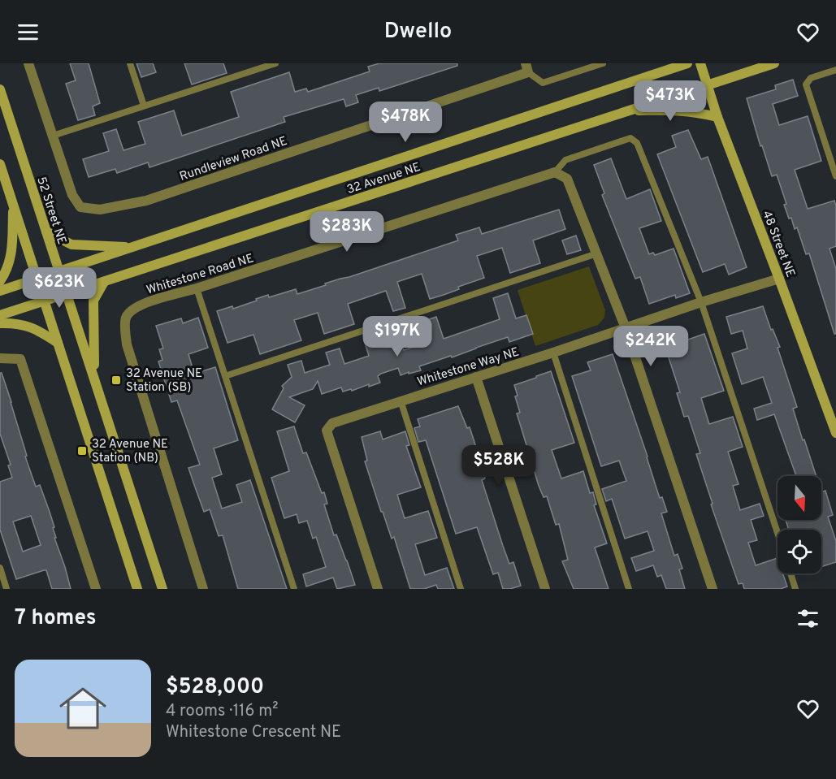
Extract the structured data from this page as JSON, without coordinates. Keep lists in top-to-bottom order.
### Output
{
  "streets": {
    "main road": ["32 Avenue NE", "52 Street NE", "48 Street NE"],
    "street": ["Rundleview Road NE", "Whitestone Road NE", "Whitestone Way NE"]
  },
  "crossings": [
    ["32 Avenue NE", "52 Street NE"],
    ["32 Avenue NE", "48 Street NE"],
    ["48 Street NE", "Whitestone Way NE"]
  ],
  "places": {
    "transit": ["32 Avenue NE Station (SB)", "32 Avenue NE Station (NB)"]
  },
  "north": "bottom",
  "page": {
    "header": "Dwello",
    "price": [
      "$473K",
      "$478K",
      "$283K",
      "$623K",
      "$197K",
      "$242K",
      "$528K"
    ],
    "heading": "7 homes",
    "list": [
      {
        "name": "$528,000",
        "note": "4 rooms · 116 m² · Whitestone Crescent NE"
      }
    ]
  }
}
